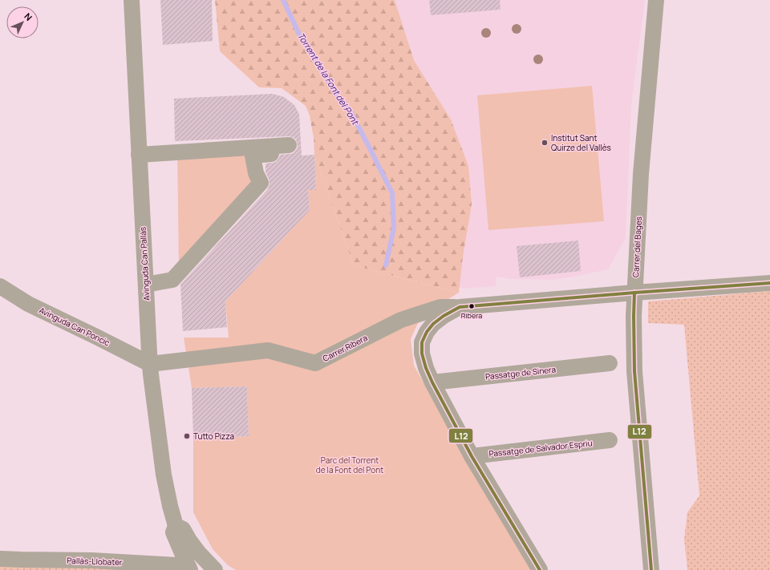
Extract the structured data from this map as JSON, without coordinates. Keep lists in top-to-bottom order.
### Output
{
  "streets": {
    "street": [
      "Carrer del Bages",
      "Avinguda Can Pallàs",
      "Avinguda Can Poncic",
      "Carrer Ribera",
      "Passatge de Sinera",
      "Passatge de Salvador Espriu",
      "Pallàs-Llobater"
    ]
  },
  "crossings": [
    ["Carrer del Bages", "Carrer Ribera"],
    ["Avinguda Can Pallàs", "Avinguda Can Poncic"],
    ["Avinguda Can Pallàs", "Carrer Ribera"],
    ["Avinguda Can Pallàs", "Pallàs-Llobater"],
    ["Avinguda Can Poncic", "Carrer Ribera"]
  ],
  "water": ["Torrent de la Font del Pont"],
  "parks": ["Parc del Torrent de la Font del Pont"],
  "places": ["Institut Sant Quirze del Vallès", "Ribera", "Tutto Pizza"],
  "lines": ["transit line L12"],
  "north": "top right"
}
